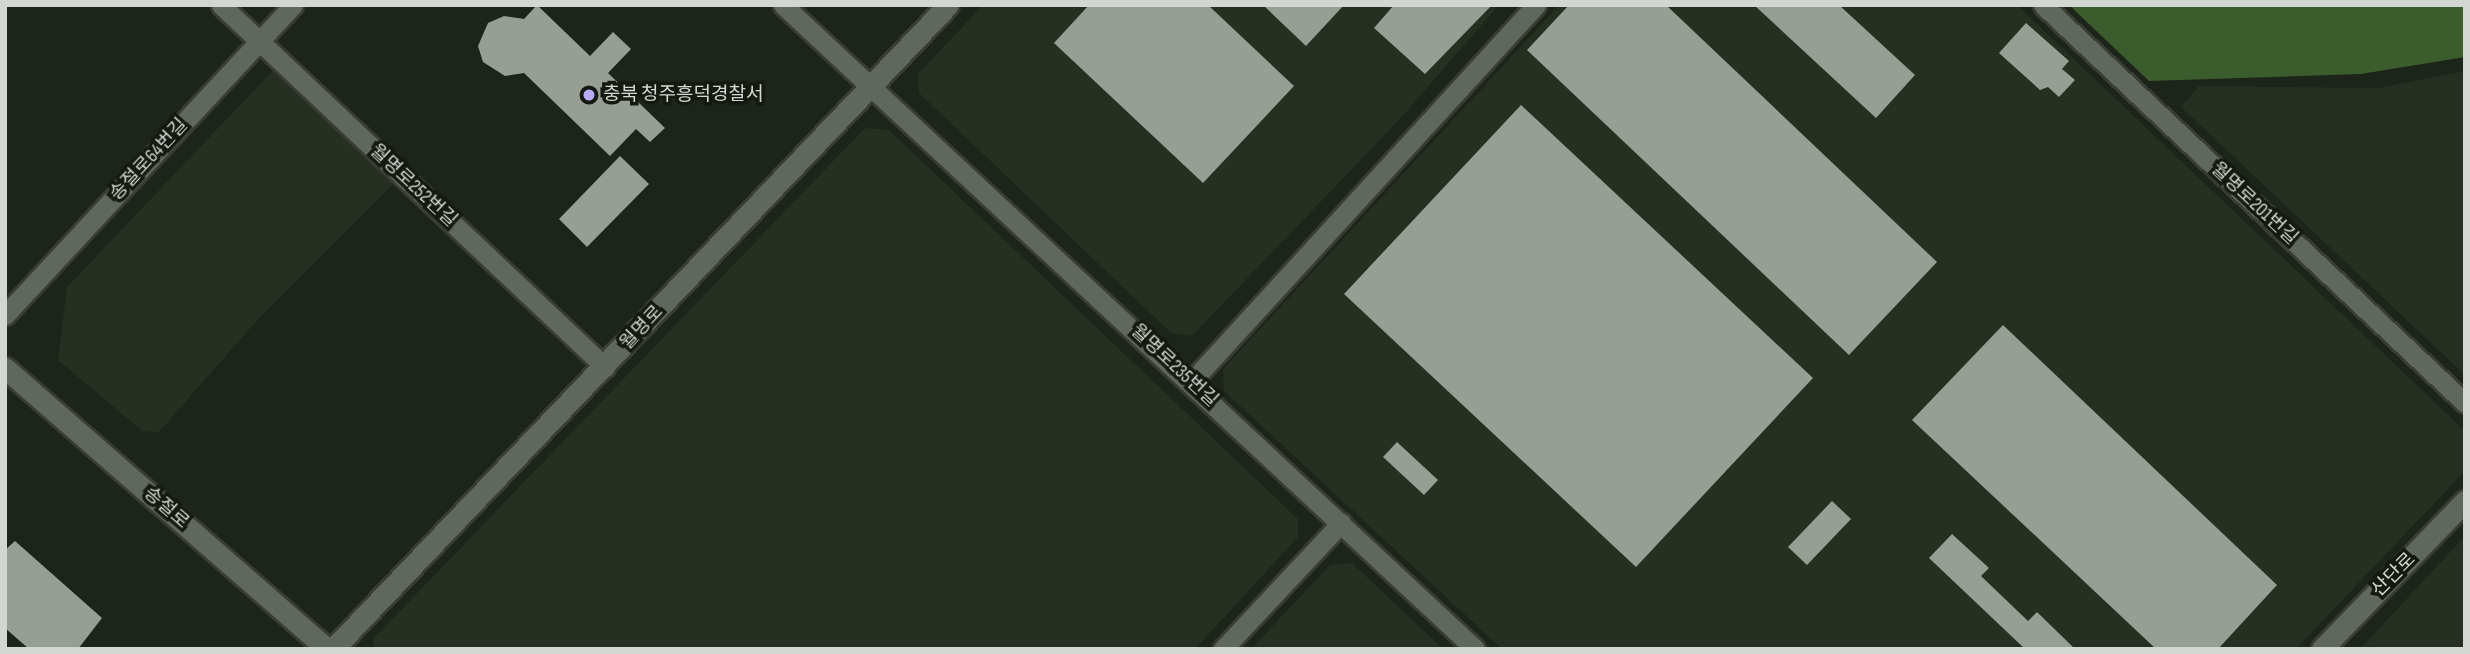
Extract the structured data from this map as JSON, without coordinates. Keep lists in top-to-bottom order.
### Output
{
  "streets": {
    "street": [
      "송절로64번길",
      "월명로252번길",
      "월명로201번길",
      "월명로",
      "월명로235번길",
      "송절로",
      "산단로"
    ]
  },
  "crossings": [
    ["송절로64번길", "월명로252번길"],
    ["월명로252번길", "월명로"],
    ["월명로", "월명로235번길"]
  ],
  "places": ["충북 청주흥덕경찰서"]
}
